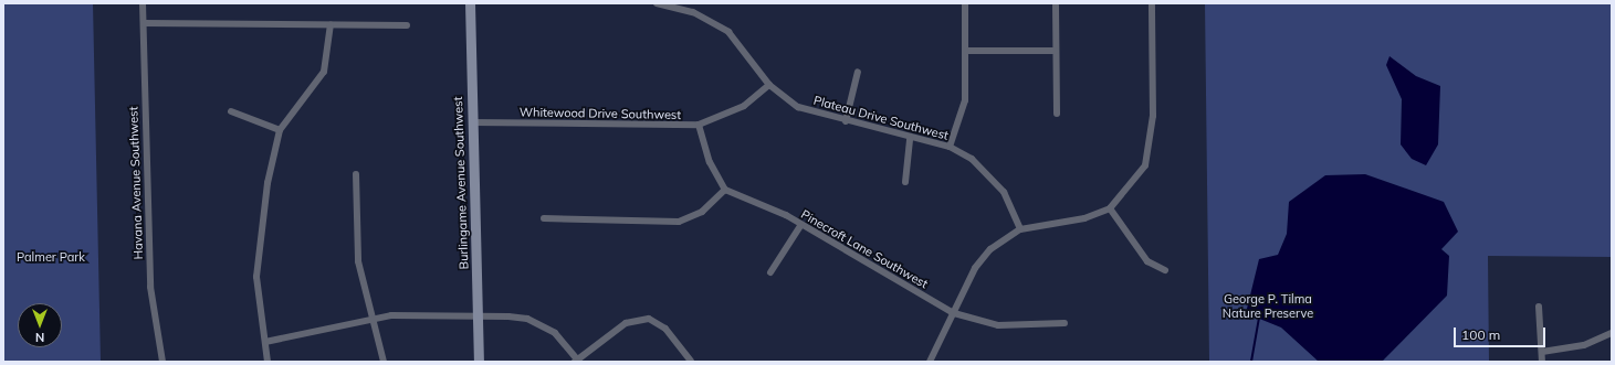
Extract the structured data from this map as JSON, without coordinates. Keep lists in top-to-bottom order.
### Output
{
  "streets": {
    "street": [
      "Whitewood Drive Southwest",
      "Plateau Drive Southwest",
      "Havana Avenue Southwest",
      "Burlingame Avenue Southwest",
      "Pinecroft Lane Southwest"
    ]
  },
  "crossings": [
    ["Whitewood Drive Southwest", "Plateau Drive Southwest"],
    ["Whitewood Drive Southwest", "Burlingame Avenue Southwest"]
  ],
  "parks": ["Palmer Park", "George P. Tilma Nature Preserve"],
  "scale_bar": "100 m",
  "north": "bottom"
}
